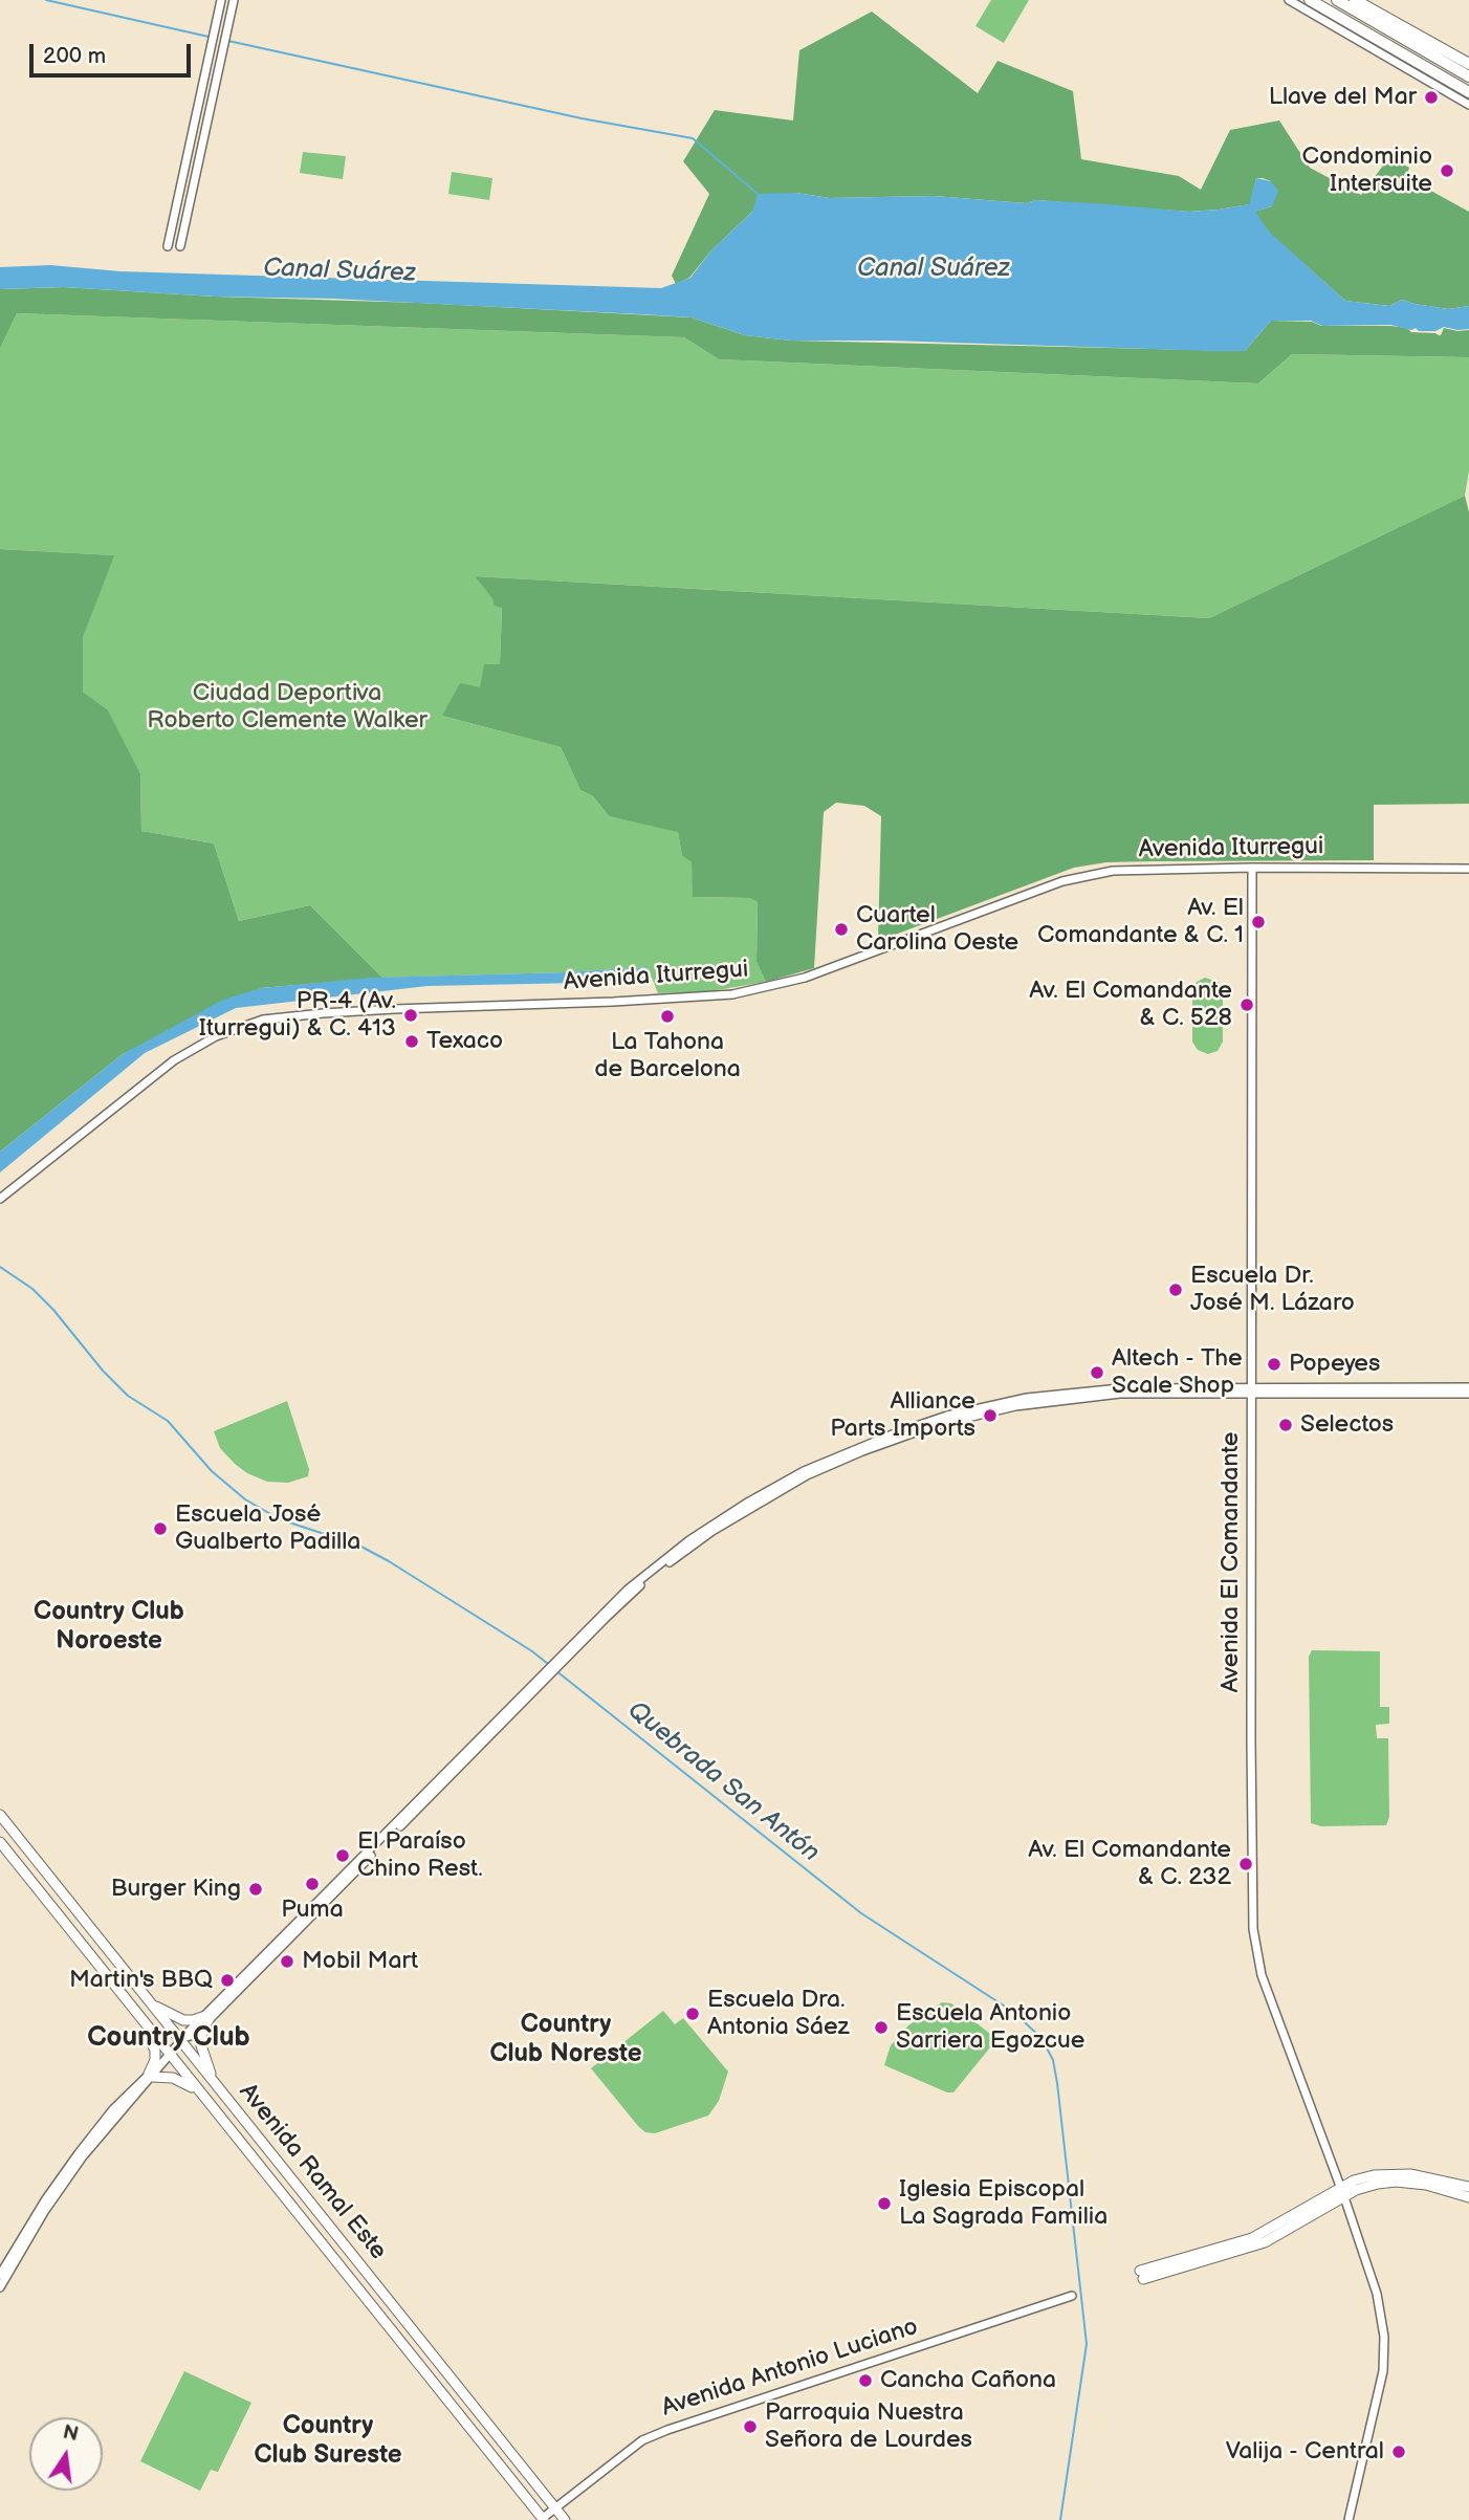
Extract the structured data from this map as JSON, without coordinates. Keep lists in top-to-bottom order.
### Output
{
  "streets": {
    "main road": ["Avenida Ramal Este"],
    "street": ["Avenida Iturregui", "Avenida El Comandante", "Avenida Antonio Luciano"]
  },
  "crossings": [
    ["Avenida Iturregui", "Avenida El Comandante"],
    ["Avenida Ramal Este", "Avenida Antonio Luciano"]
  ],
  "districts": [
    "Country Club Noroeste",
    "Country Club Noreste",
    "Country Club",
    "Country Club Sureste"
  ],
  "water": ["Canal Suárez", "Quebrada San Antón"],
  "parks": ["Ciudad Deportiva Roberto Clemente Walker"],
  "places": [
    "Llave del Mar",
    "Condominio Intersuite",
    "Av. El Comandante & C. 1",
    "Cuartel Carolina Oeste",
    "Av. El Comandante & C. 528",
    "PR-4 (Av. Iturregui) & C. 413",
    "La Tahona de Barcelona",
    "Texaco",
    "Escuela Dr. José M. Lázaro",
    "Popeyes",
    "Altech - The Scale Shop",
    "Alliance Parts Imports",
    "Selectos",
    "Escuela José Gualberto Padilla",
    "El Paraíso Chino Rest.",
    "Av. El Comandante & C. 232",
    "Puma",
    "Burger King",
    "Mobil Mart",
    "Martin's BBQ",
    "Escuela Dra. Antonia Sáez",
    "Escuela Antonio Sarriera Egozcue",
    "Iglesia Episcopal La Sagrada Familia",
    "Cancha Cañona",
    "Parroquia Nuestra Señora de Lourdes",
    "Valija - Central"
  ],
  "scale_bar": "200 m",
  "north": "top"
}
